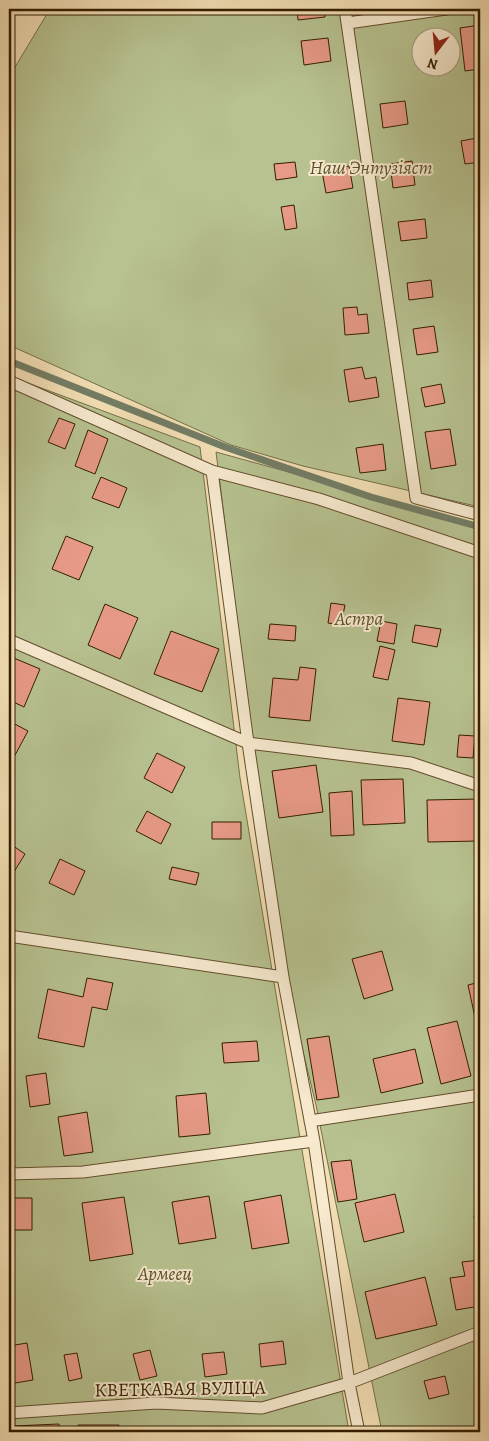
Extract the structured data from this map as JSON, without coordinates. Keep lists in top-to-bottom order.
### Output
{
  "streets": {
    "lane": ["КВЕТКАВАЯ ВУЛІЦА"]
  },
  "parks": ["Наш Энтузіяст", "Астра", "Армеец"],
  "north": "bottom"
}
